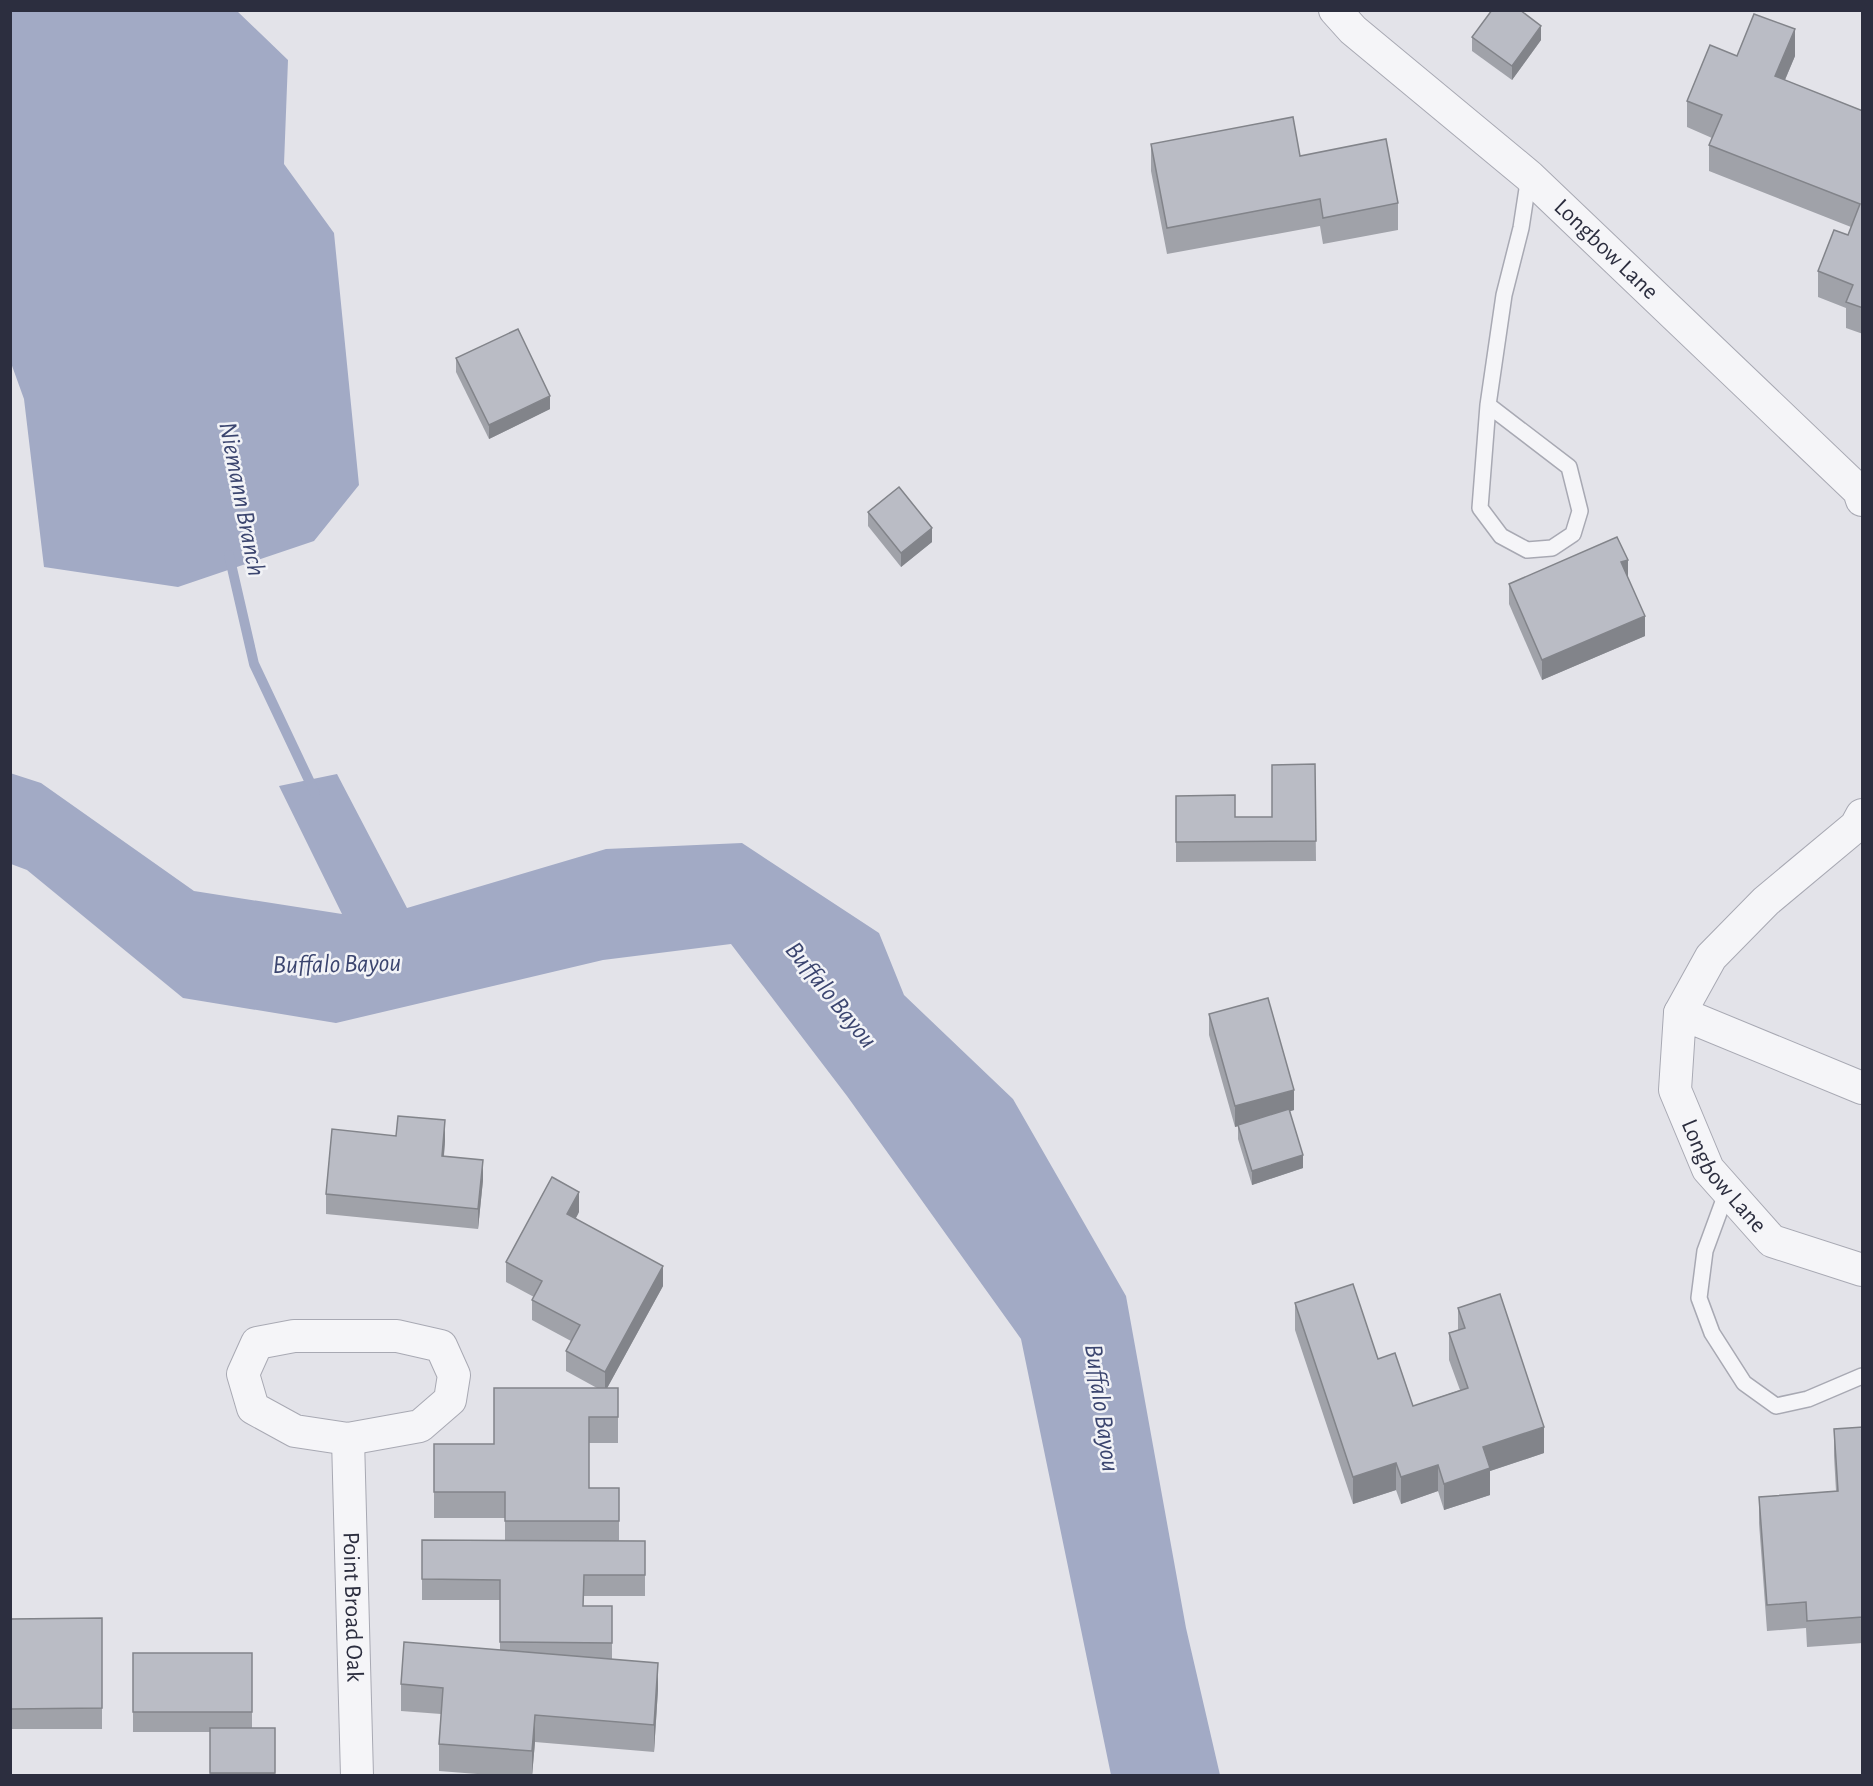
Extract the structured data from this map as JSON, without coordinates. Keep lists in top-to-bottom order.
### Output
{
  "streets": {
    "street": ["Longbow Lane", "Point Broad Oak"]
  },
  "water": ["Niemann Branch", "Buffalo Bayou"]
}
